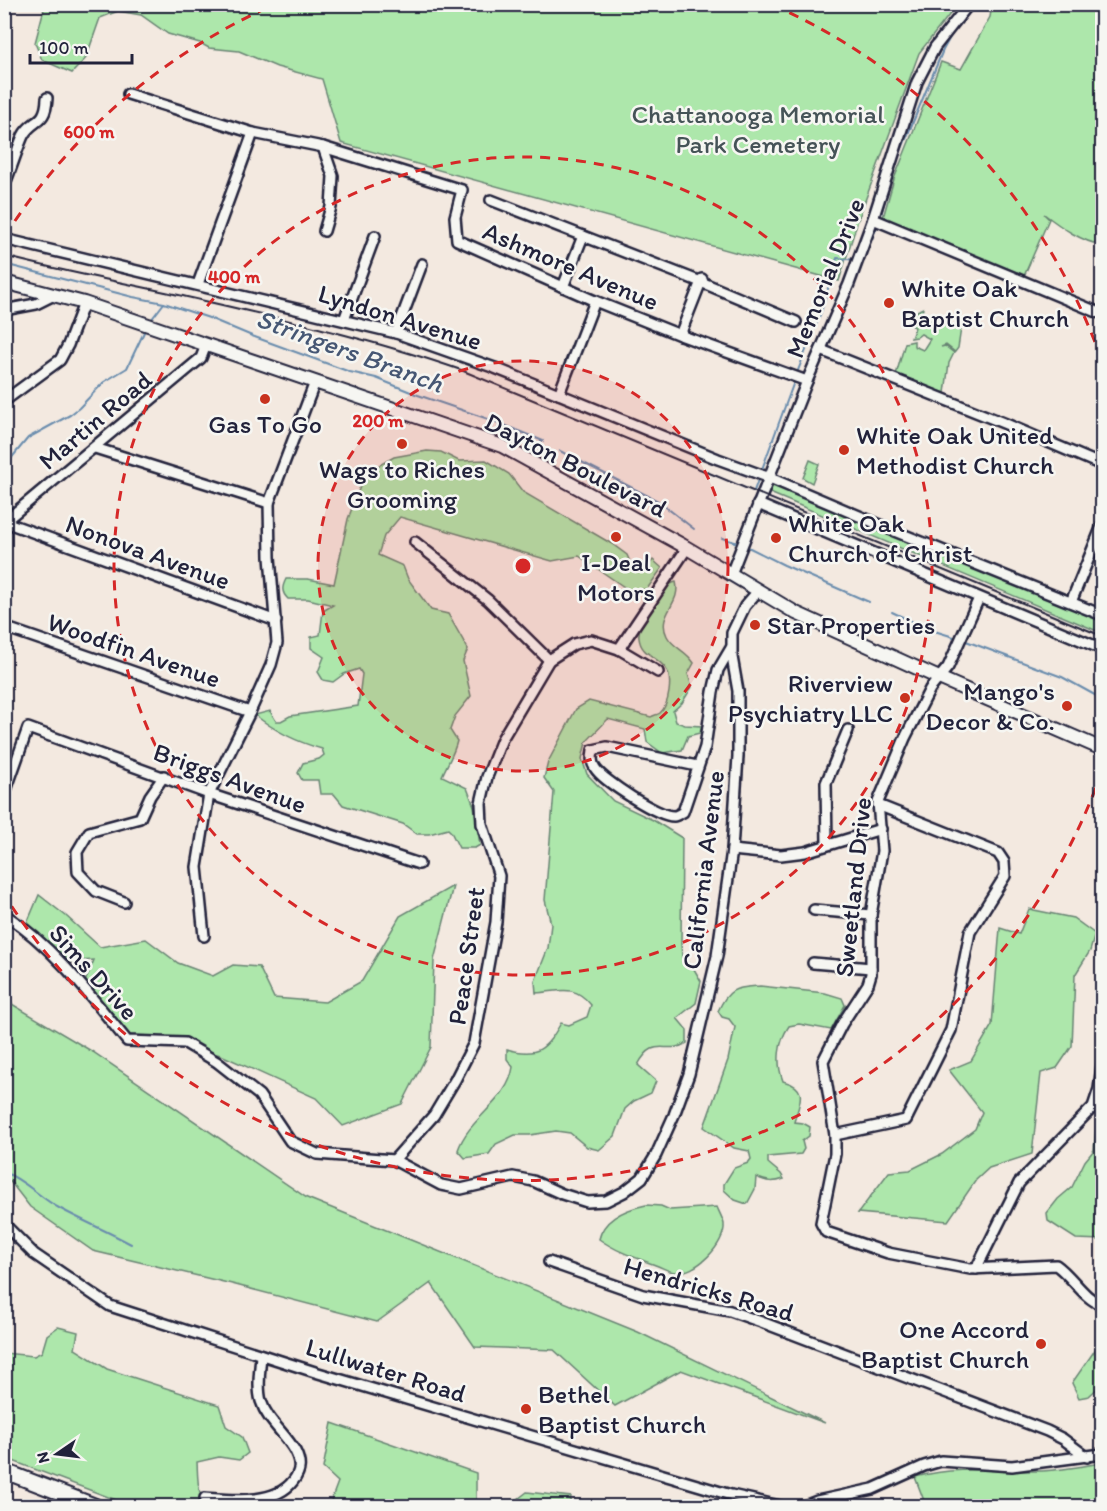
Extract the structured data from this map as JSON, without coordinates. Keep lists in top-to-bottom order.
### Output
{
  "streets": {
    "main road": ["Dayton Boulevard"],
    "street": [
      "Ashmore Avenue",
      "Memorial Drive",
      "Lyndon Avenue",
      "Martin Road",
      "Nonova Avenue",
      "Woodfin Avenue",
      "Briggs Avenue",
      "California Avenue",
      "Sweetland Drive",
      "Peace Street",
      "Sims Drive",
      "Hendricks Road",
      "Lullwater Road"
    ]
  },
  "crossings": [
    ["Ashmore Avenue", "Memorial Drive"],
    ["Memorial Drive", "Lyndon Avenue"],
    ["Memorial Drive", "Dayton Boulevard"],
    ["Martin Road", "Dayton Boulevard"],
    ["Martin Road", "Nonova Avenue"],
    ["Dayton Boulevard", "California Avenue"],
    ["Dayton Boulevard", "Sweetland Drive"],
    ["California Avenue", "Sims Drive"],
    ["Peace Street", "Sims Drive"]
  ],
  "water": ["Stringers Branch"],
  "parks": ["Chattanooga Memorial Park Cemetery"],
  "places": [
    "White Oak Baptist Church",
    "Gas To Go",
    "Wags to Riches Grooming",
    "White Oak United Methodist Church",
    "I-Deal Motors",
    "White Oak Church of Christ",
    "Star Properties",
    "Riverview Psychiatry LLC",
    "Mango's Decor & Co.",
    "One Accord Baptist Church",
    "Bethel Baptist Church"
  ],
  "scale_bar": "100 m",
  "north": "left",
  "rings": ["600 m", "400 m", "200 m"]
}
